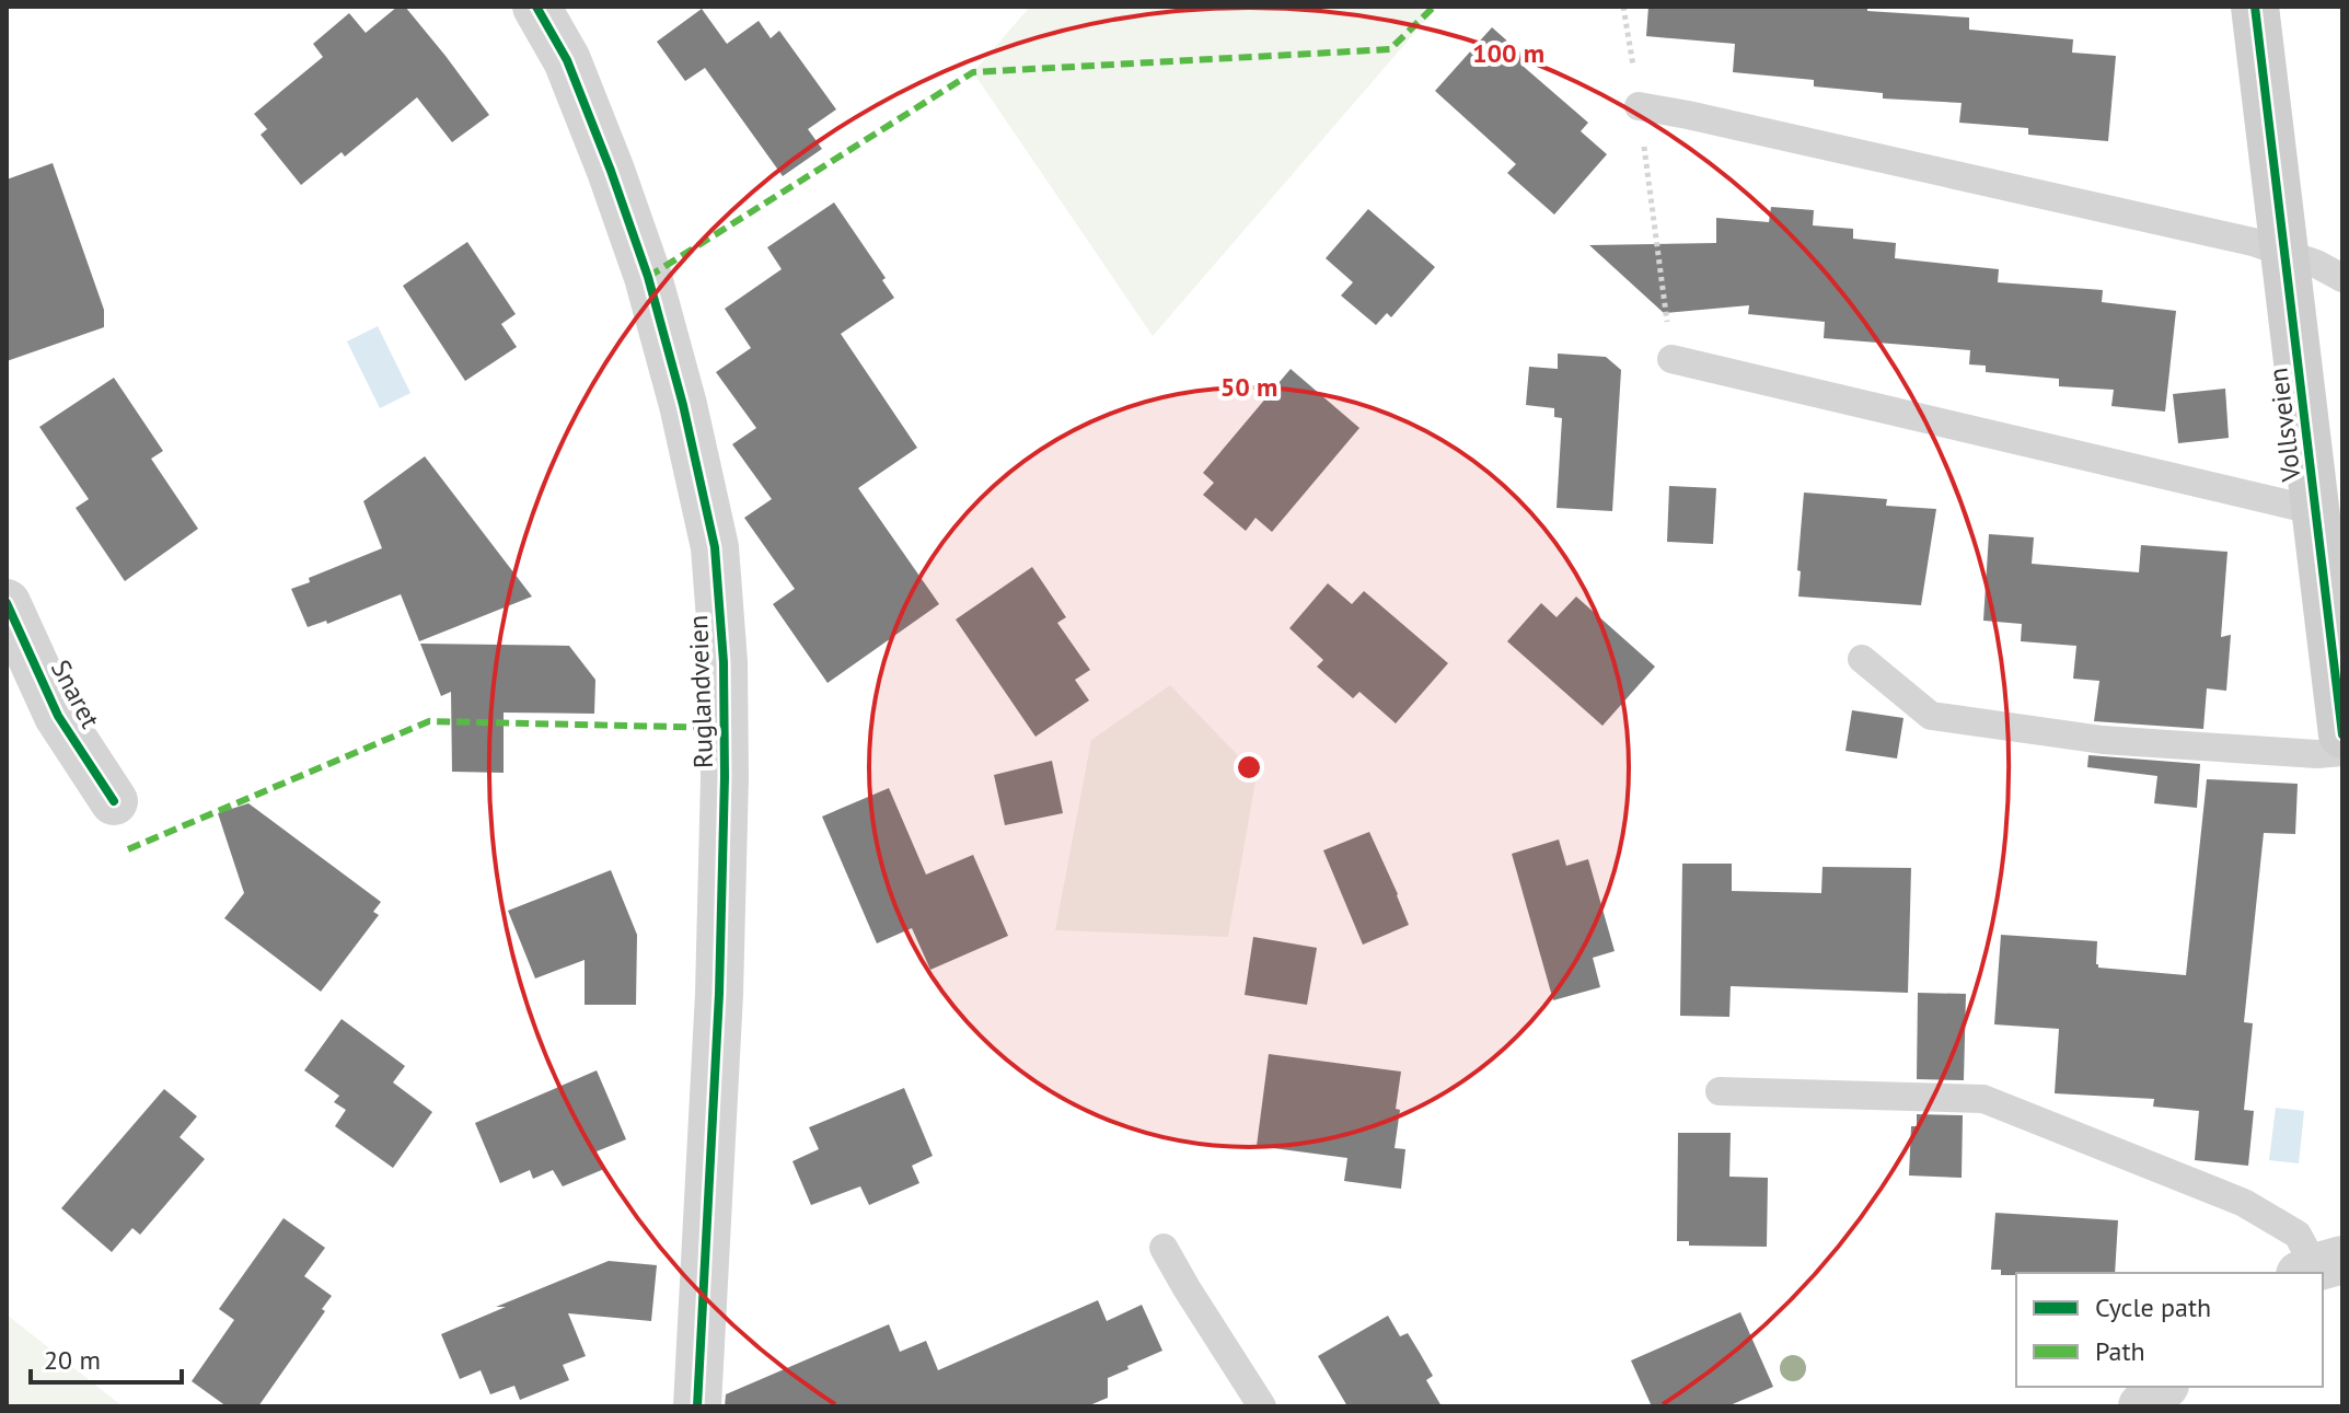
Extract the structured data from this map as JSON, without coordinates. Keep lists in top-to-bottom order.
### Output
{
  "streets": {
    "main road": ["Vollsveien"],
    "street": ["Ruglandveien", "Snaret"]
  },
  "legend": ["Cycle path", "Path"],
  "scale_bar": "20 m",
  "rings": ["100 m", "50 m"]
}
